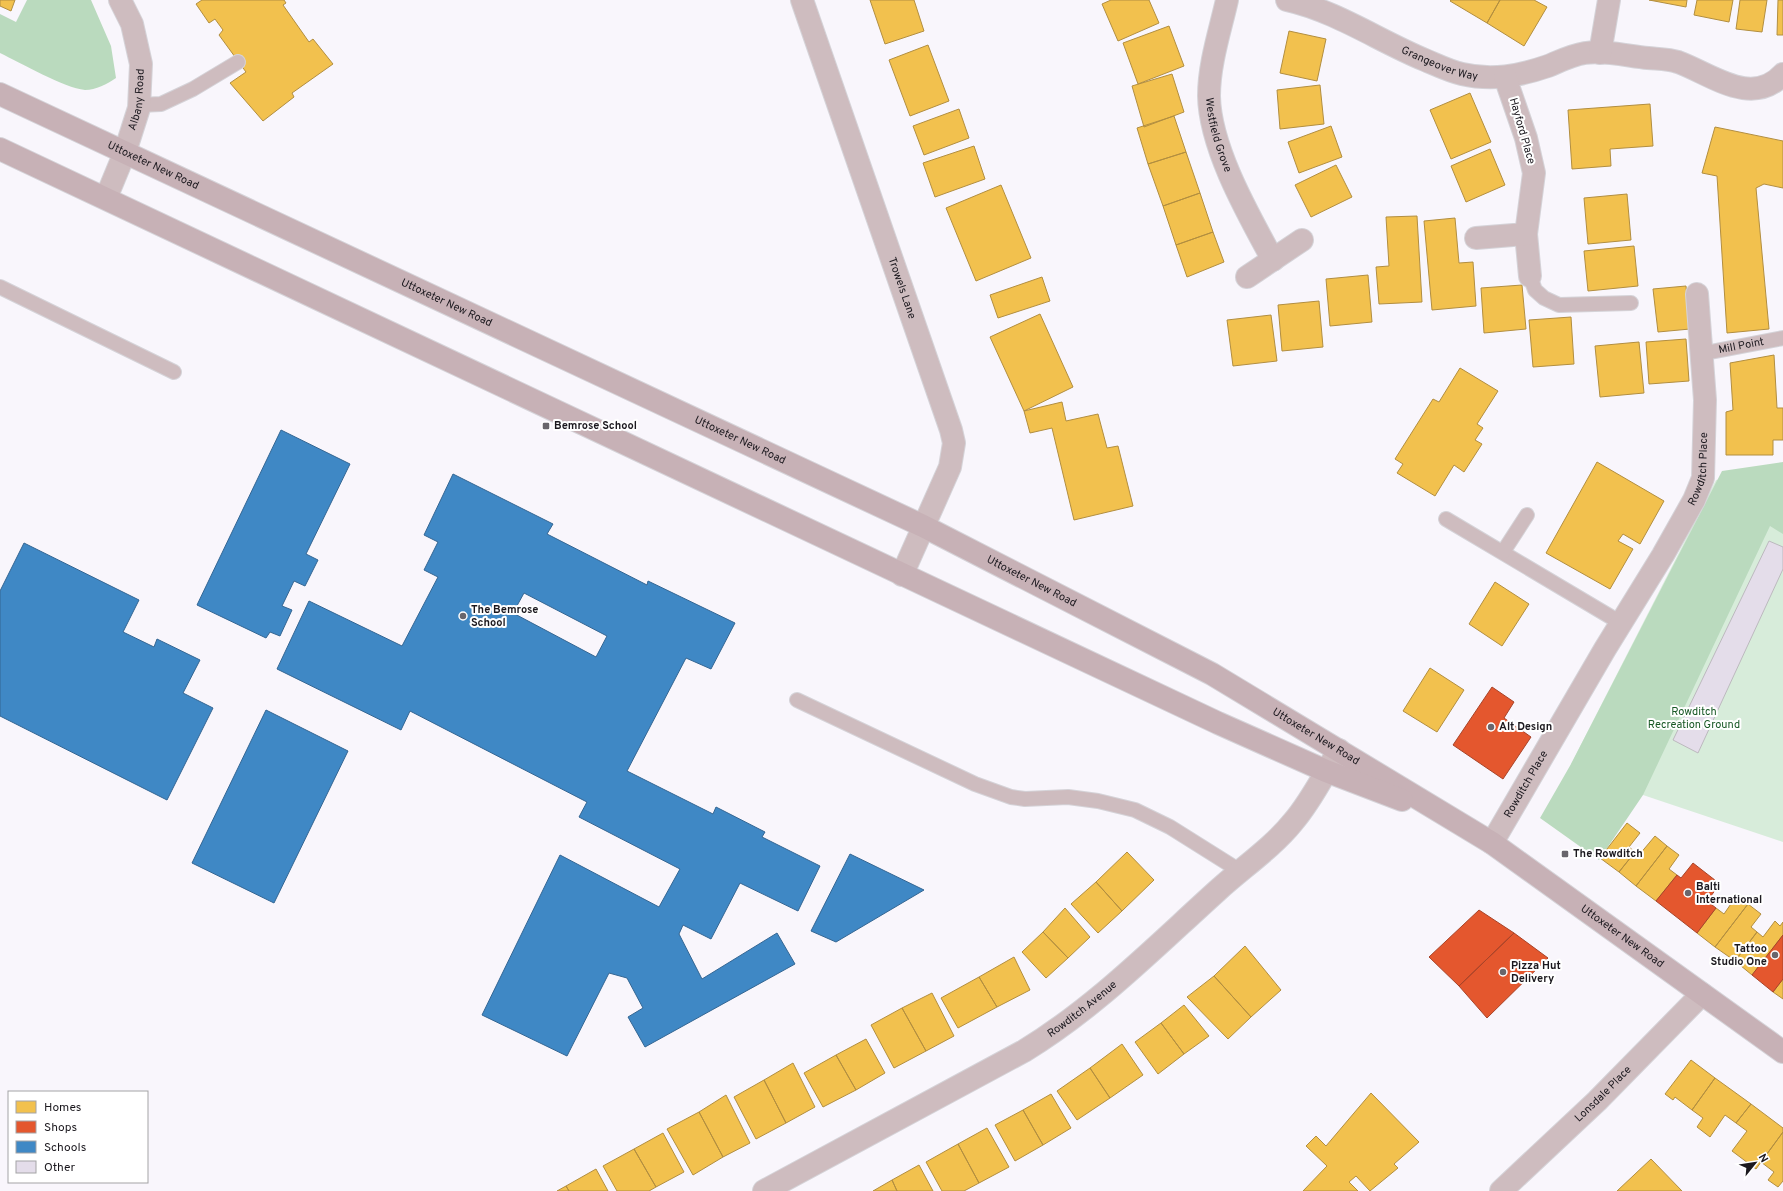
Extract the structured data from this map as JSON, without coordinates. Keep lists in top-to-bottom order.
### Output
{
  "streets": {
    "main road": ["Uttoxeter New Road"],
    "street": [
      "Grangeover Way",
      "Albany Road",
      "Hayford Place",
      "Westfield Grove",
      "Trowels Lane",
      "Rowditch Place",
      "Rowditch Avenue",
      "Lonsdale Place"
    ],
    "lane": ["Mill Point"]
  },
  "crossings": [
    ["Grangeover Way", "Hayford Place"],
    ["Albany Road", "Uttoxeter New Road"],
    ["Uttoxeter New Road", "Trowels Lane"],
    ["Uttoxeter New Road", "Rowditch Place"],
    ["Uttoxeter New Road", "Rowditch Avenue"],
    ["Uttoxeter New Road", "Lonsdale Place"],
    ["Mill Point", "Rowditch Place"]
  ],
  "parks": ["Rowditch Recreation Ground"],
  "places": {
    "transit": ["Bemrose School", "The Rowditch"],
    "other": [
      "The Bemrose School",
      "Alt Design",
      "Balti International",
      "Tattoo Studio One",
      "Pizza Hut Delivery"
    ]
  },
  "legend": [
    "Homes",
    "Shops",
    "Schools",
    "Other"
  ],
  "north": "top right"
}
